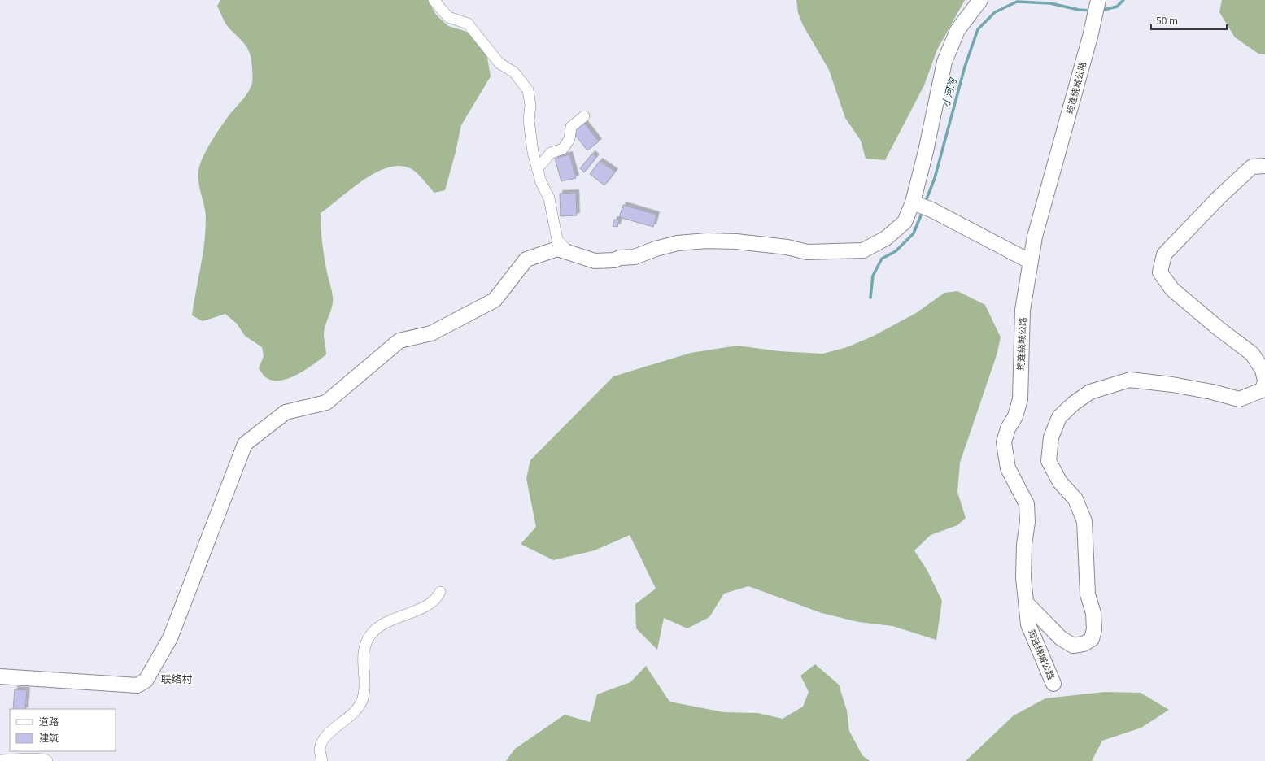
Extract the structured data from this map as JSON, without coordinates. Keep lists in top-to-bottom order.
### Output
{
  "streets": {
    "street": ["筠连绕城公路"]
  },
  "districts": ["联络村"],
  "water": ["小河沟"],
  "legend": ["道路", "建筑"],
  "scale_bar": "50 m"
}
